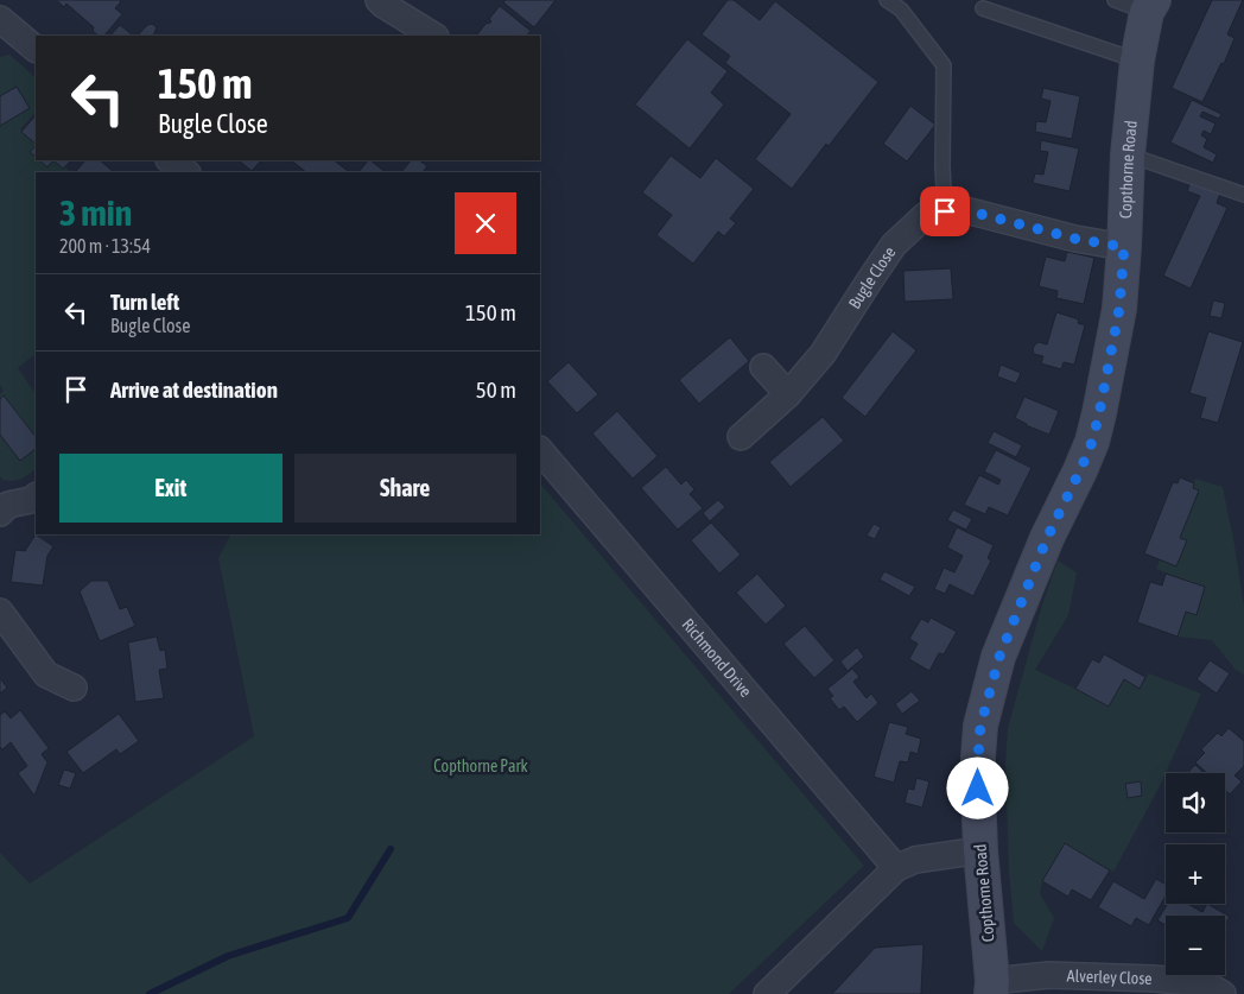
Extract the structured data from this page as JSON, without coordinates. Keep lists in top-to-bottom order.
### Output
{
  "streets": {
    "main road": ["Copthorne Road"],
    "street": ["Bugle Close", "Richmond Drive", "Alverley Close"]
  },
  "crossings": [
    ["Copthorne Road", "Bugle Close"],
    ["Copthorne Road", "Alverley Close"]
  ],
  "parks": ["Copthorne Park"],
  "page": {
    "turn": ["150 m", "Bugle Close"],
    "heading": ["3 min", "200 m · 13:54"],
    "list": [
      {
        "name": "Turn left",
        "note": "Bugle Close",
        "value": "150 m"
      },
      {
        "name": "Arrive at destination",
        "value": "50 m"
      }
    ],
    "buttons": ["Exit", "Share"],
    "map_buttons": ["+", "−"]
  }
}
